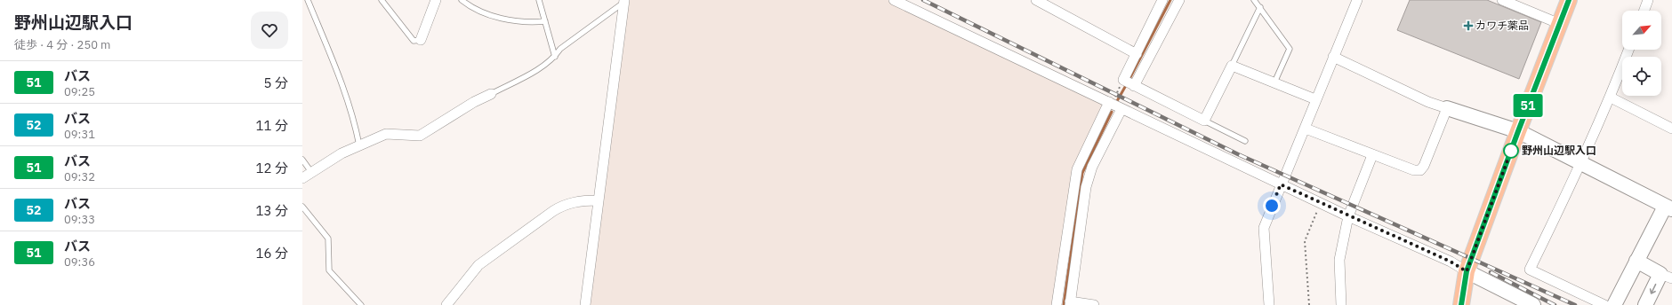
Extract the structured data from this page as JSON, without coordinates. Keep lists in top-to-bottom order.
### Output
{
  "places": {
    "health": ["カワチ薬品"],
    "other": ["野州山辺駅入口"]
  },
  "lines": ["bus line 51"],
  "north": "top right",
  "page": {
    "heading": ["野州山辺駅入口", "徒歩 · 4 分 · 250 m"],
    "on_map": "51",
    "list": [
      {
        "mark": "51",
        "name": "バス",
        "note": "09:25",
        "value": "5 分"
      },
      {
        "mark": "52",
        "name": "バス",
        "note": "09:31",
        "value": "11 分"
      },
      {
        "mark": "51",
        "name": "バス",
        "note": "09:32",
        "value": "12 分"
      },
      {
        "mark": "52",
        "name": "バス",
        "note": "09:33",
        "value": "13 分"
      },
      {
        "mark": "51",
        "name": "バス",
        "note": "09:36",
        "value": "16 分"
      }
    ]
  }
}
